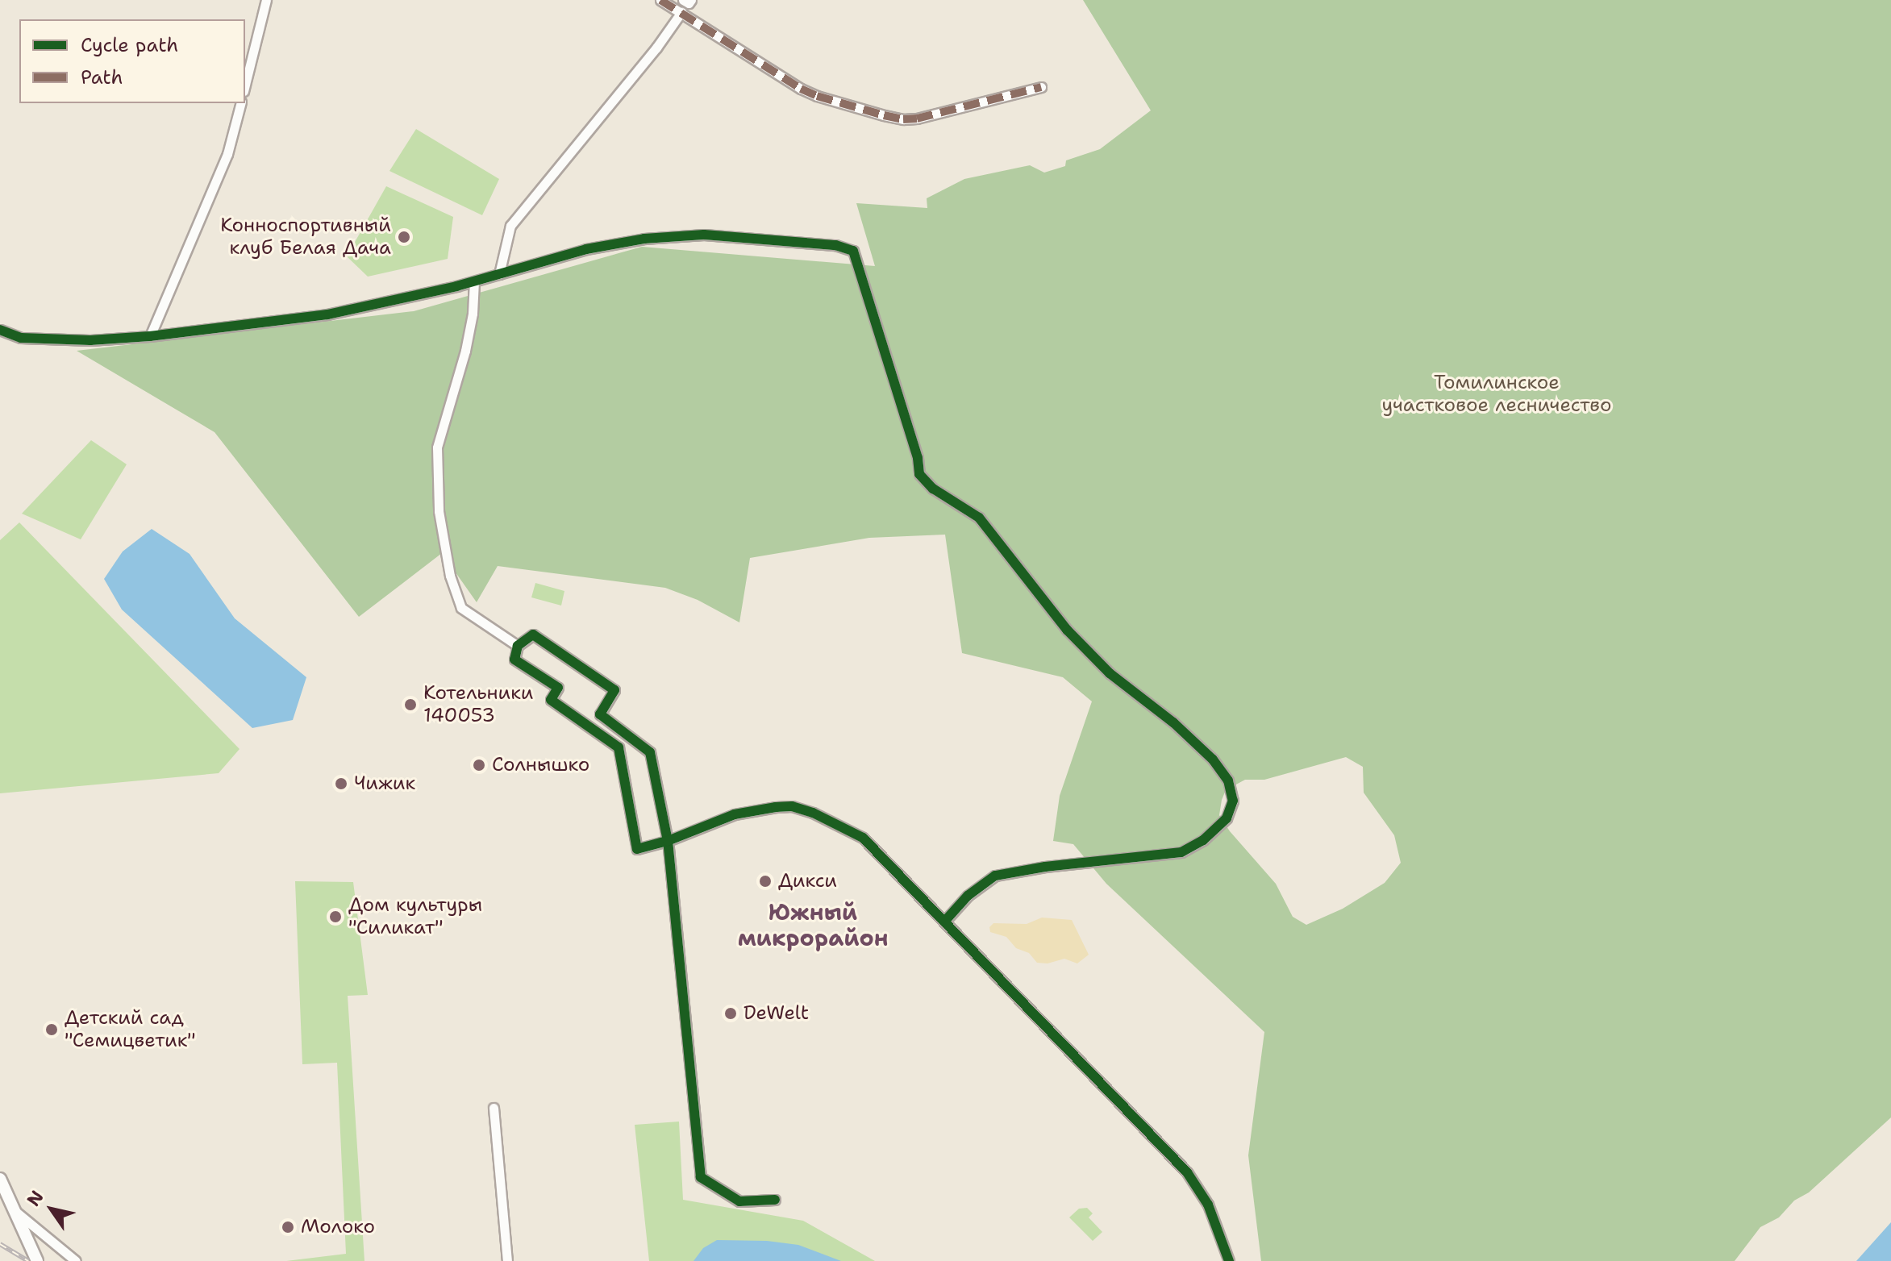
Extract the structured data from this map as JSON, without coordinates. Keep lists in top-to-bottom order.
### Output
{
  "districts": ["Южный микрорайон"],
  "parks": ["Томилинское участковое лесничество"],
  "places": [
    "Конноспортивный клуб Белая Дача",
    "Котельники 140053",
    "Солнышко",
    "Чижик",
    "Дикси",
    "Дом культуры \"Силикат\"",
    "DeWelt",
    "Детский сад \"Семицветик\"",
    "Молоко"
  ],
  "legend": ["Cycle path", "Path"],
  "north": "top left"
}
